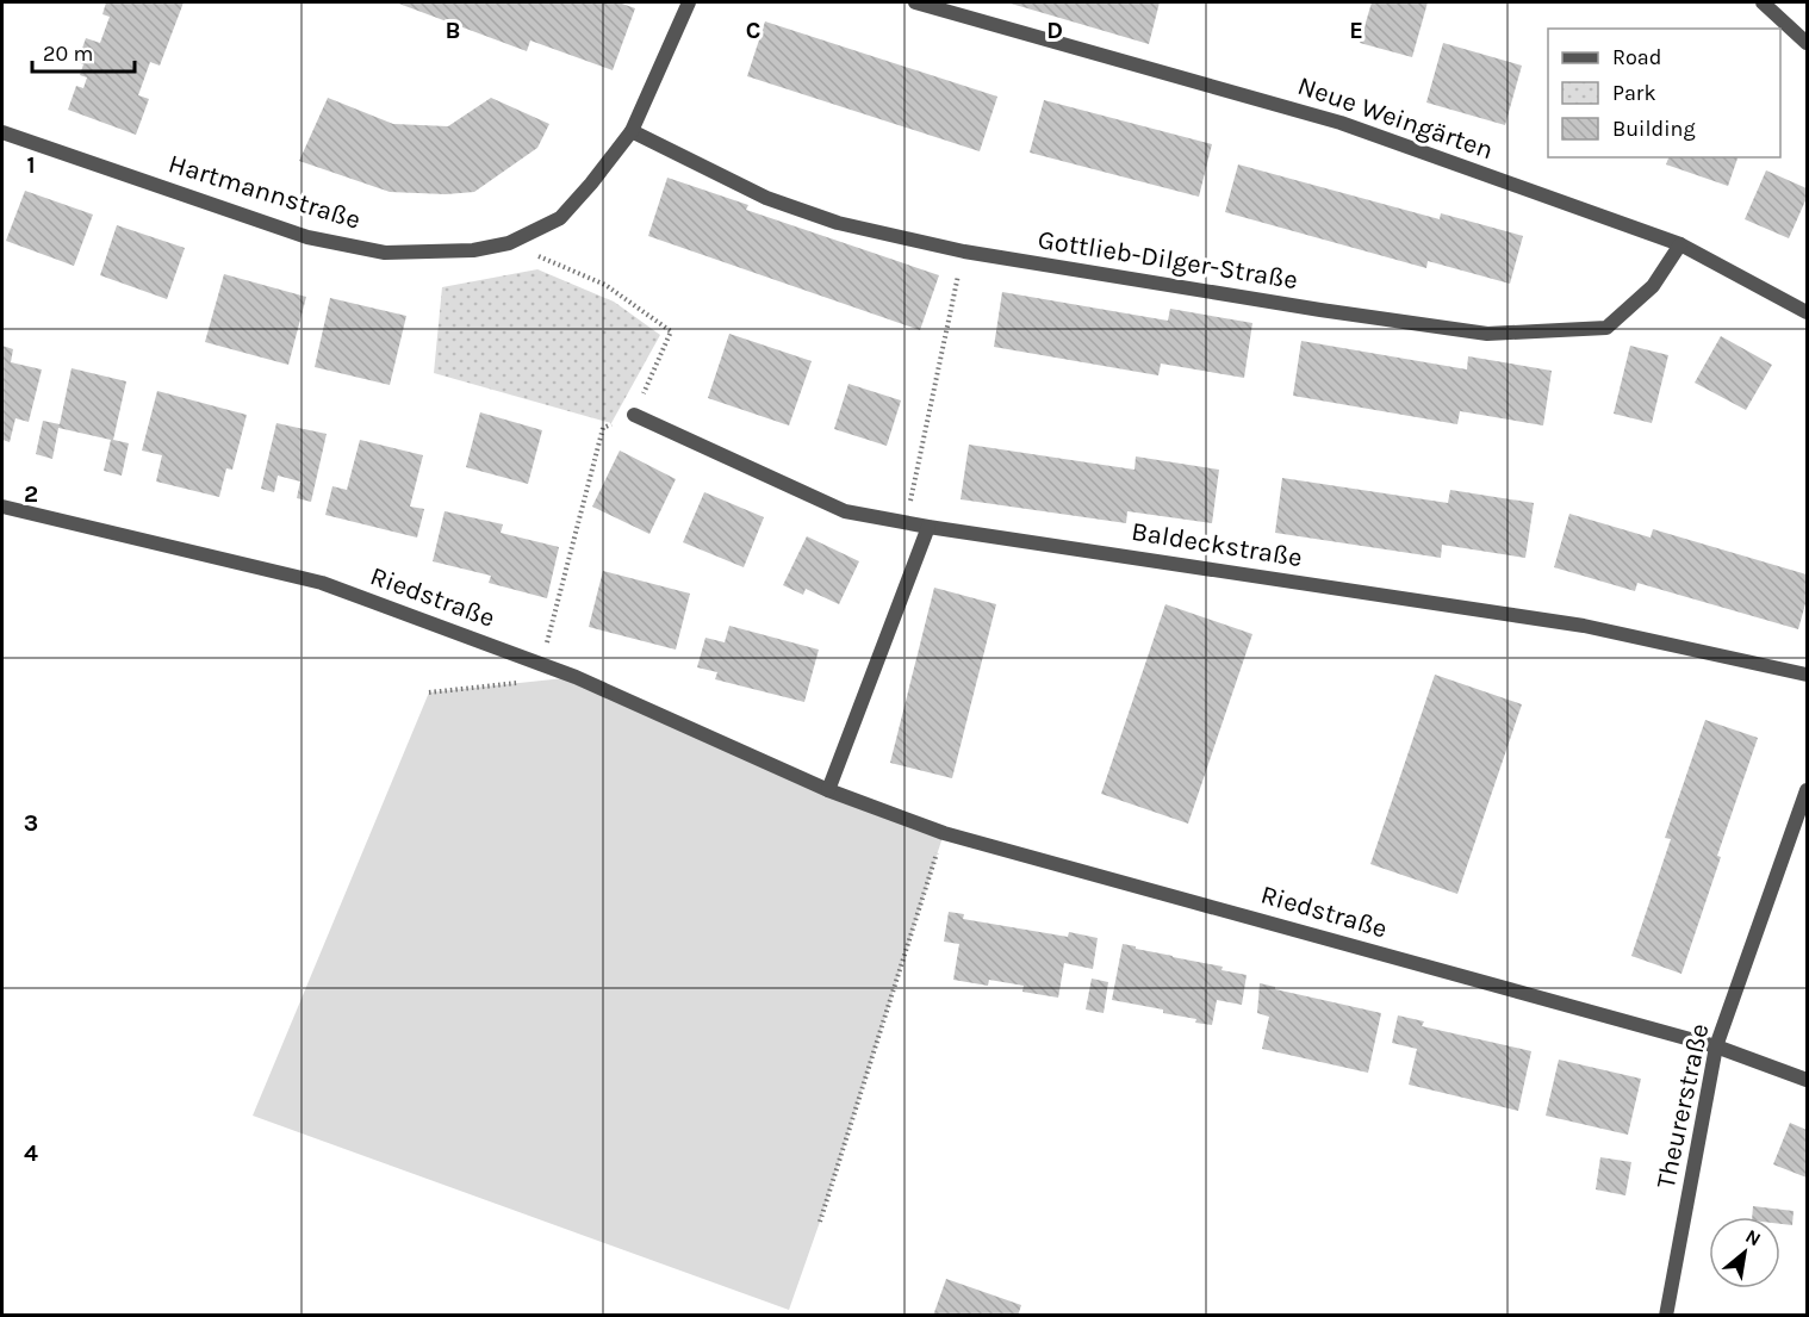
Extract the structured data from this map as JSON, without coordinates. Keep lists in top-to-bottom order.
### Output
{
  "streets": {
    "street": [
      "Neue Weingärten",
      "Hartmannstraße",
      "Gottlieb-Dilger-Straße",
      "Baldeckstraße",
      "Riedstraße",
      "Theurerstraße"
    ]
  },
  "crossings": [
    ["Neue Weingärten", "Gottlieb-Dilger-Straße"],
    ["Hartmannstraße", "Gottlieb-Dilger-Straße"],
    ["Riedstraße", "Theurerstraße"]
  ],
  "legend": ["Road", "Park", "Building"],
  "scale_bar": "20 m",
  "north": "top right",
  "grid": {
    "columns": [
      "B",
      "C",
      "D",
      "E"
    ],
    "rows": [
      "1",
      "2",
      "3",
      "4"
    ]
  }
}
